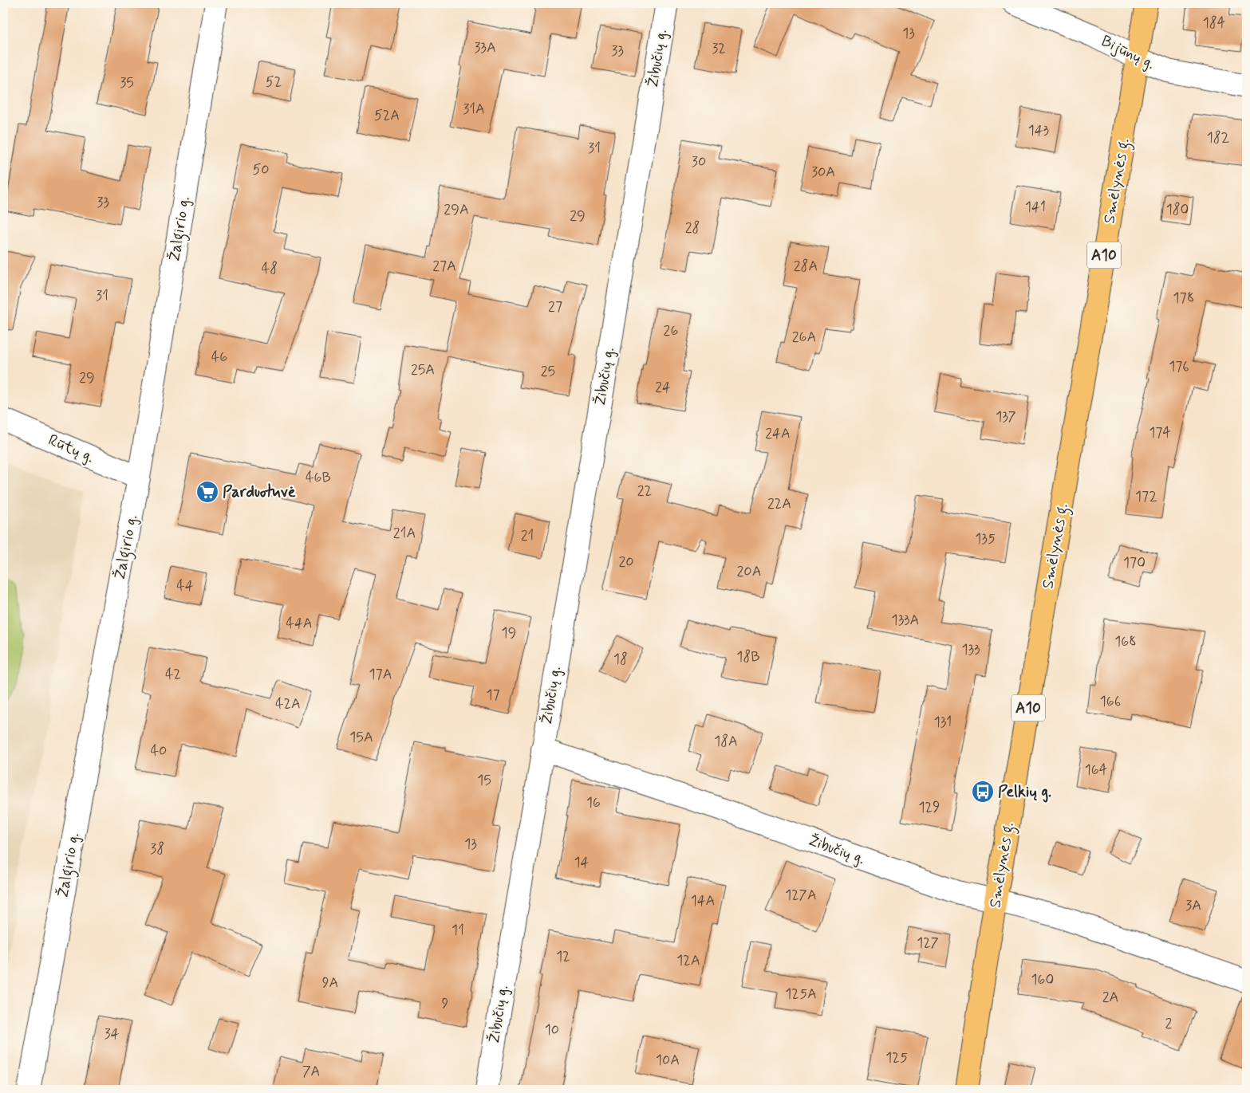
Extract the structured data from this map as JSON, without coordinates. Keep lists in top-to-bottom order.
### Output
{
  "streets": {
    "highway": ["Smėlynės g.", "A10"],
    "street": [
      "Bijūnų g.",
      "Žibučių g.",
      "Žalgirio g.",
      "Rūtų g."
    ]
  },
  "crossings": [
    ["Bijūnų g.", "Smėlynės g."],
    ["Žibučių g.", "Smėlynės g."],
    ["Žalgirio g.", "Rūtų g."]
  ],
  "places": {
    "supermarket": ["Parduotuvė"],
    "bus stop": ["Pelkių g."]
  },
  "house_numbers": [
    "184",
    "13",
    "33A",
    "32",
    "33",
    "52",
    "35",
    "31A",
    "52A",
    "143",
    "182",
    "31",
    "30",
    "50",
    "30A",
    "33",
    "141",
    "29A",
    "180",
    "29",
    "28",
    "27A",
    "28A",
    "48",
    "31",
    "178",
    "27",
    "26",
    "26A",
    "46",
    "176",
    "25A",
    "25",
    "29",
    "24",
    "137",
    "174",
    "24A",
    "46B",
    "22",
    "172",
    "22A",
    "21A",
    "21",
    "135",
    "20",
    "170",
    "20A",
    "44",
    "133A",
    "44A",
    "19",
    "168",
    "133",
    "18B",
    "18",
    "42",
    "17A",
    "17",
    "166",
    "42A",
    "131",
    "15A",
    "18A",
    "40",
    "164",
    "15",
    "16",
    "129",
    "13",
    "38",
    "14",
    "127A",
    "14A",
    "3A",
    "11",
    "127",
    "12",
    "12A",
    "160",
    "9A",
    "125A",
    "2A",
    "9",
    "2",
    "10",
    "34",
    "125",
    "10A",
    "7A"
  ]
}
